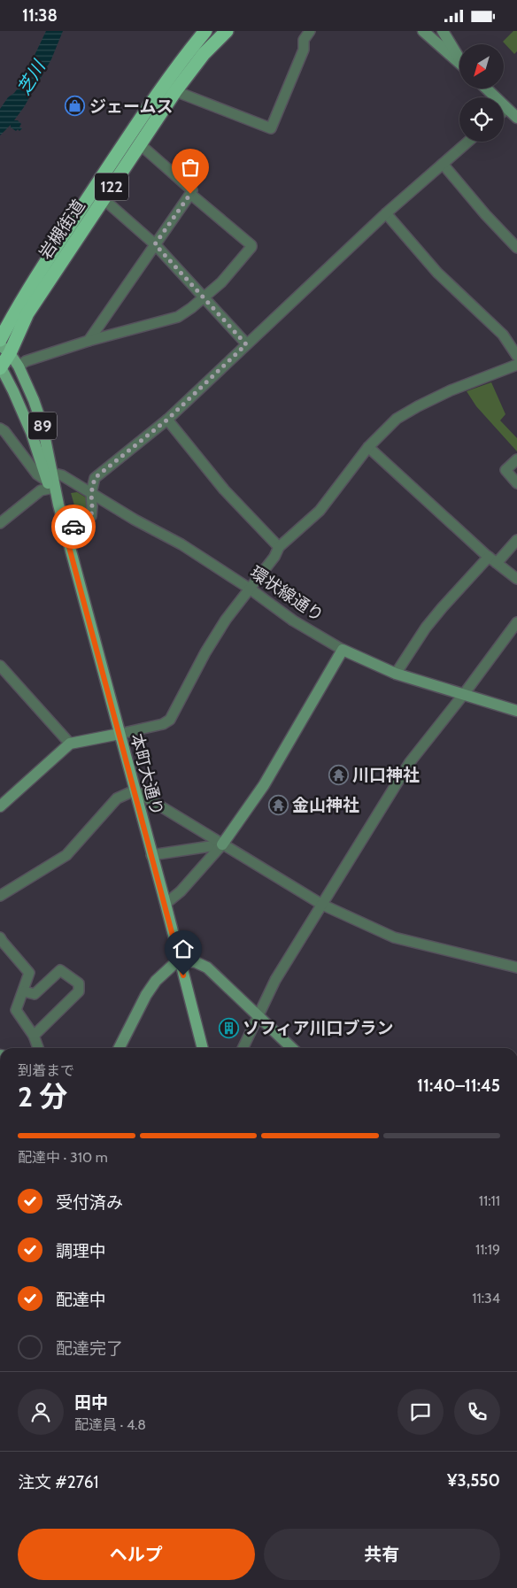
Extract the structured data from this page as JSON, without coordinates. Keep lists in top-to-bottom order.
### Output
{
  "streets": {
    "highway": ["122", "岩槻街道"],
    "main road": ["89", "本町大通り"],
    "street": ["環状線通り"]
  },
  "crossings": [
    ["岩槻街道", "本町大通り"],
    ["環状線通り", "本町大通り"]
  ],
  "water": ["芝川"],
  "places": {
    "shop": ["ジェームス"],
    "temple": ["川口神社", "金山神社"],
    "building": ["ソフィア川口ブラン"]
  },
  "north": "bottom left",
  "page": {
    "status": "11:38",
    "heading": ["2 分", "到着まで", "11:40–11:45"],
    "panel": [
      "田中",
      "配達員 · 4.8",
      "注文 #2761",
      "¥3,550"
    ],
    "bar": "配達中 · 310 m",
    "list": [
      ["受付済み", "11:11"],
      ["調理中", "11:19"],
      ["配達中", "11:34"],
      "配達完了"
    ],
    "buttons": ["ヘルプ", "共有"]
  }
}
